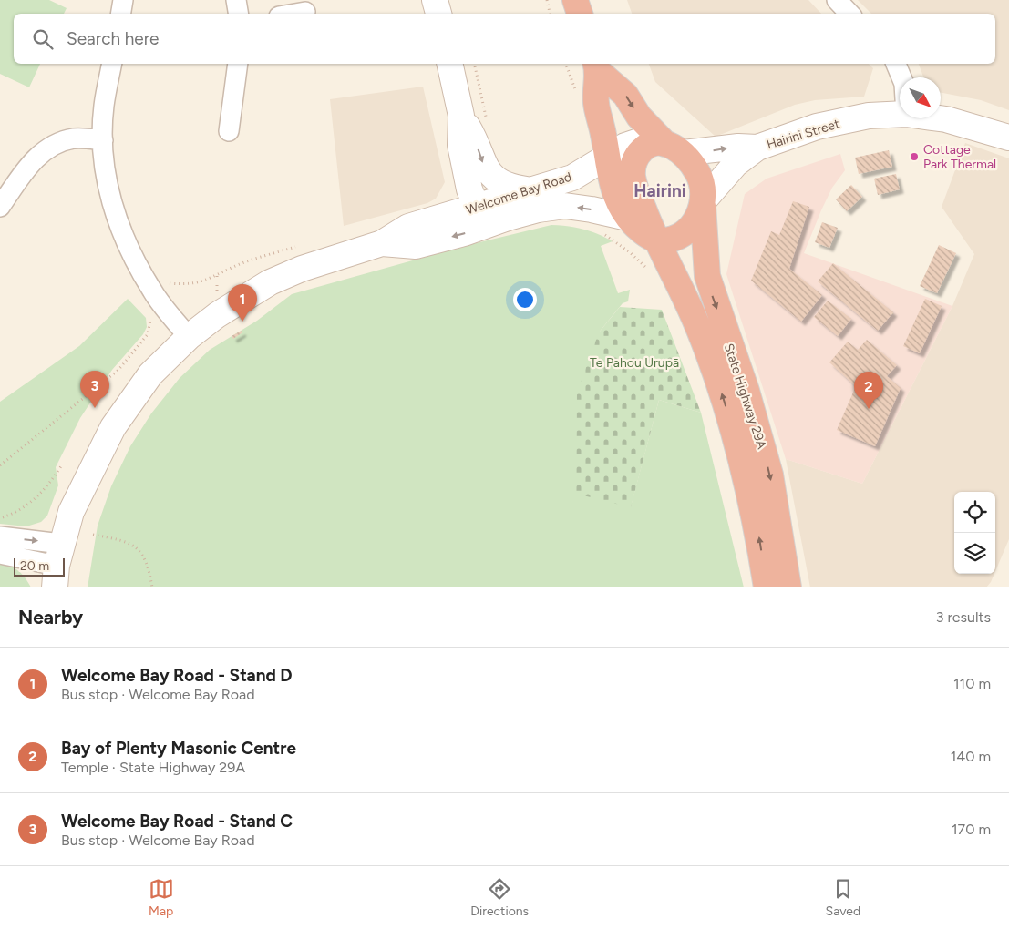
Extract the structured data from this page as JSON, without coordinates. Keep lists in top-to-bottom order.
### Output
{
  "streets": {
    "highway": ["State Highway 29A"],
    "main road": ["Hairini Street", "Welcome Bay Road"]
  },
  "crossings": [
    ["Hairini Street", "Welcome Bay Road"],
    ["Hairini Street", "State Highway 29A"],
    ["Welcome Bay Road", "State Highway 29A"]
  ],
  "districts": ["Hairini"],
  "parks": ["Te Pahou Urupā"],
  "places": ["Cottage Park Thermal"],
  "scale_bar": "20 m",
  "north": "bottom right",
  "page": {
    "search": "Search here",
    "pins": ["1", "3", "2"],
    "scale": "20 m",
    "heading": ["Nearby", "3 results"],
    "list": [
      {
        "mark": "1",
        "name": "Welcome Bay Road - Stand D",
        "note": "Bus stop · Welcome Bay Road",
        "value": "110 m"
      },
      {
        "mark": "2",
        "name": "Bay of Plenty Masonic Centre",
        "note": "Temple · State Highway 29A",
        "value": "140 m"
      },
      {
        "mark": "3",
        "name": "Welcome Bay Road - Stand C",
        "note": "Bus stop · Welcome Bay Road",
        "value": "170 m"
      }
    ],
    "nav": ["Map", "Directions", "Saved"]
  }
}
